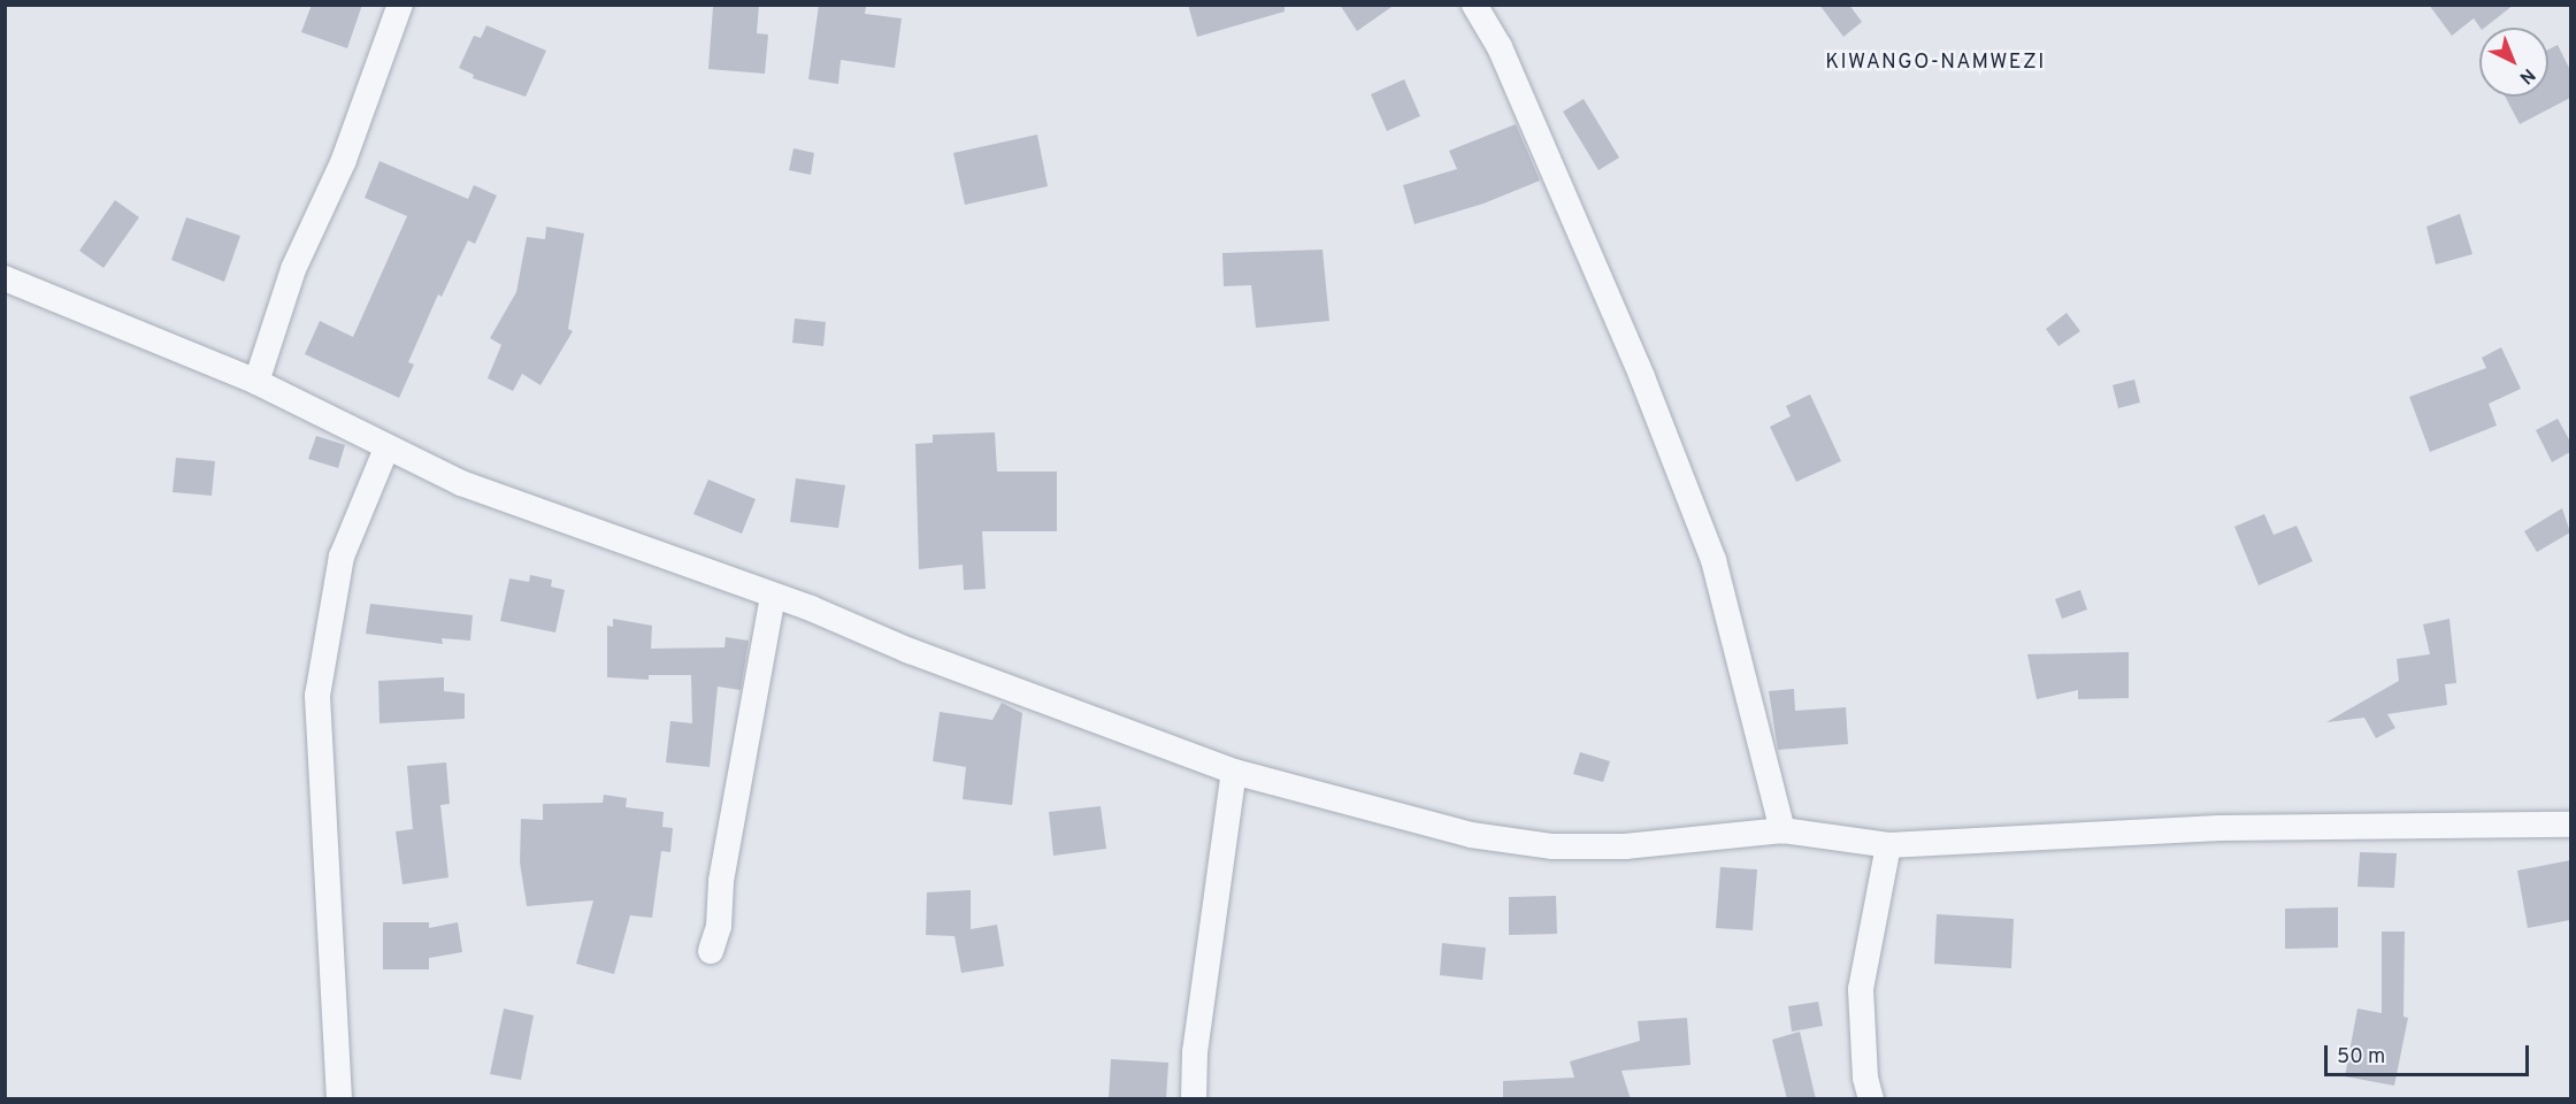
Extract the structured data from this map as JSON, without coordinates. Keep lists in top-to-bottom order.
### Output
{
  "districts": ["KIWANGO-NAMWEZI"],
  "scale_bar": "50 m",
  "north": "bottom right"
}
